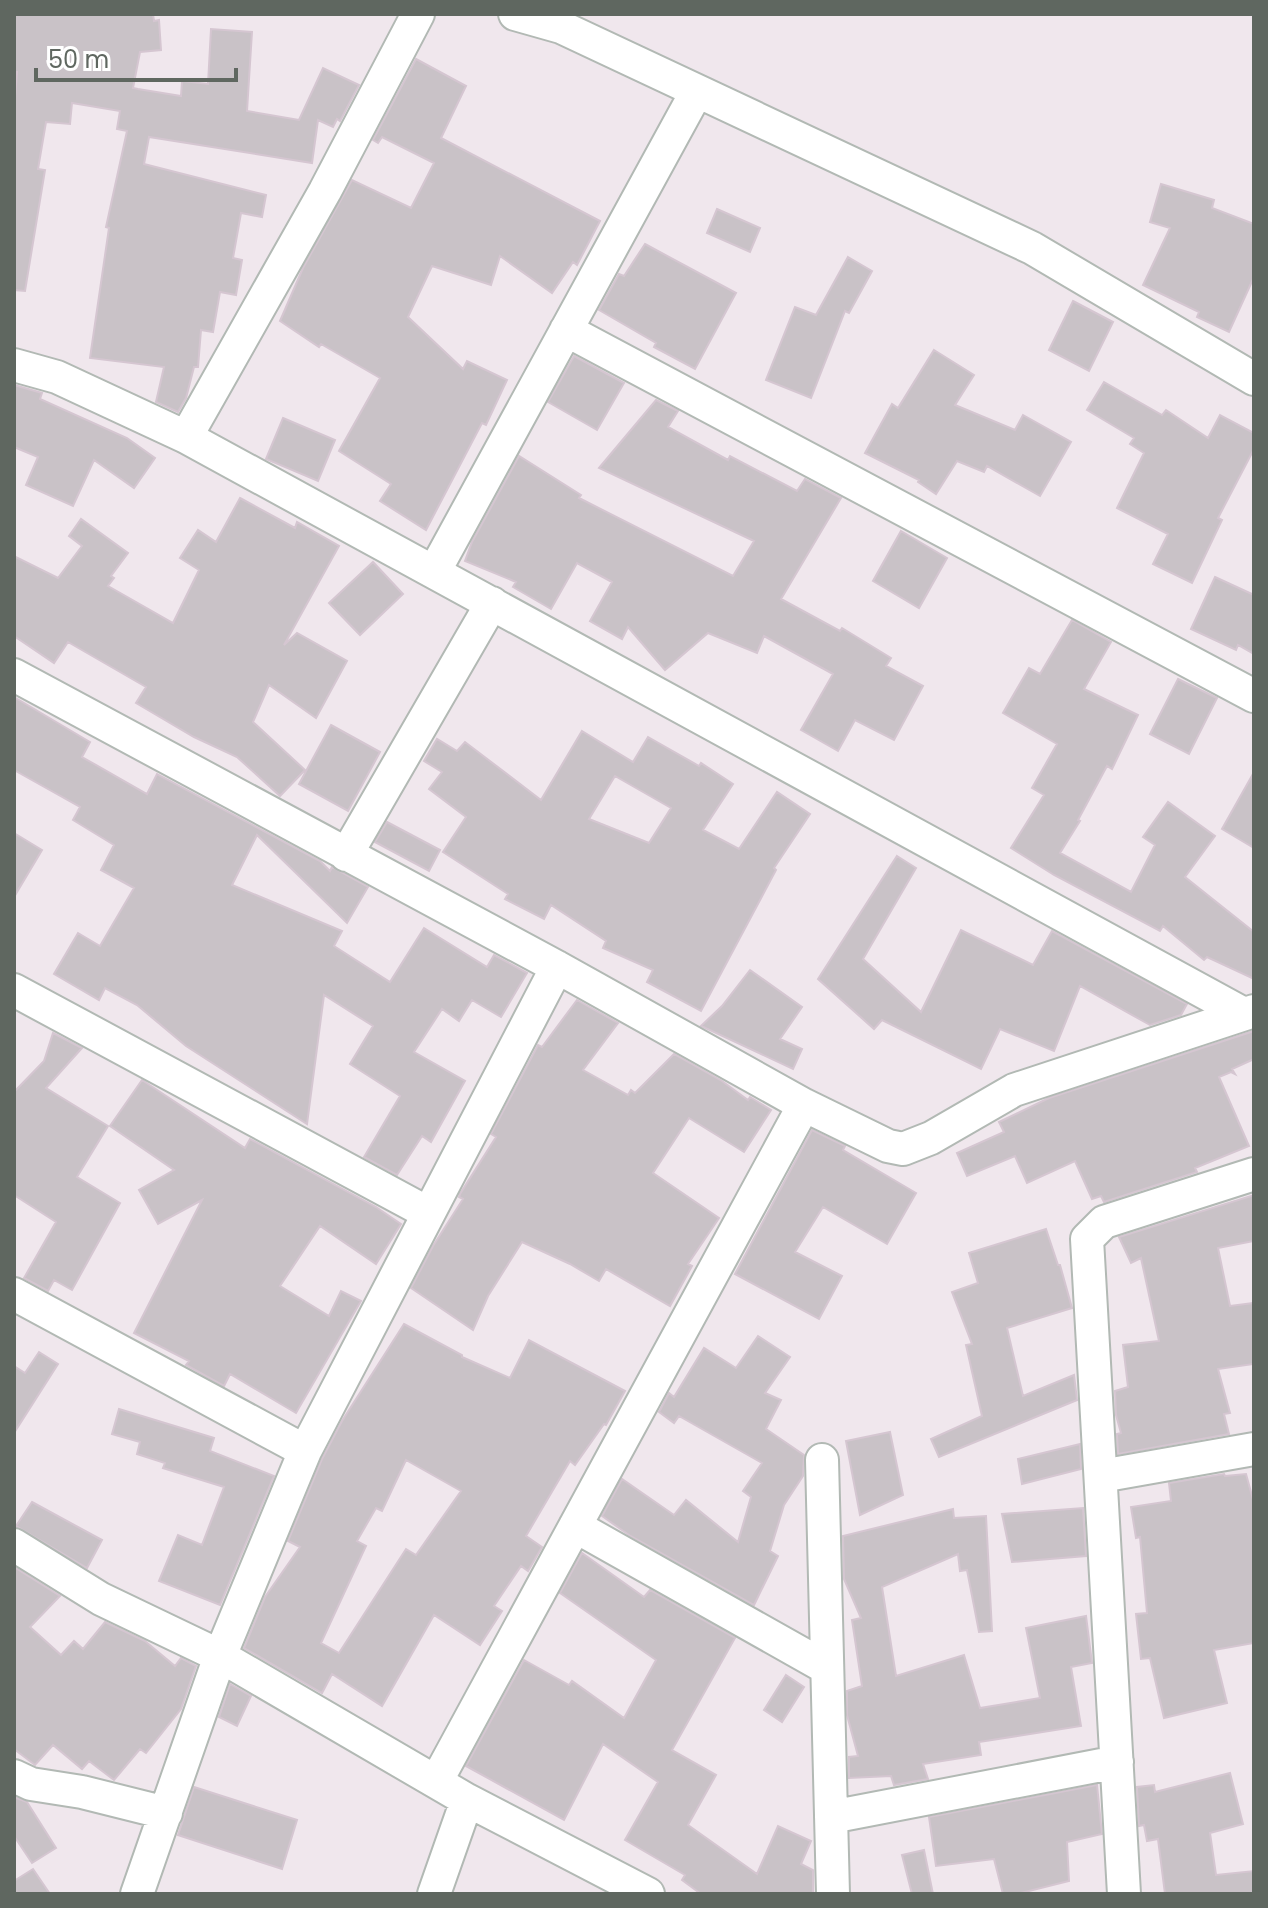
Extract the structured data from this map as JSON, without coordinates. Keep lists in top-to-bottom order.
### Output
{
  "scale_bar": "50 m"
}
